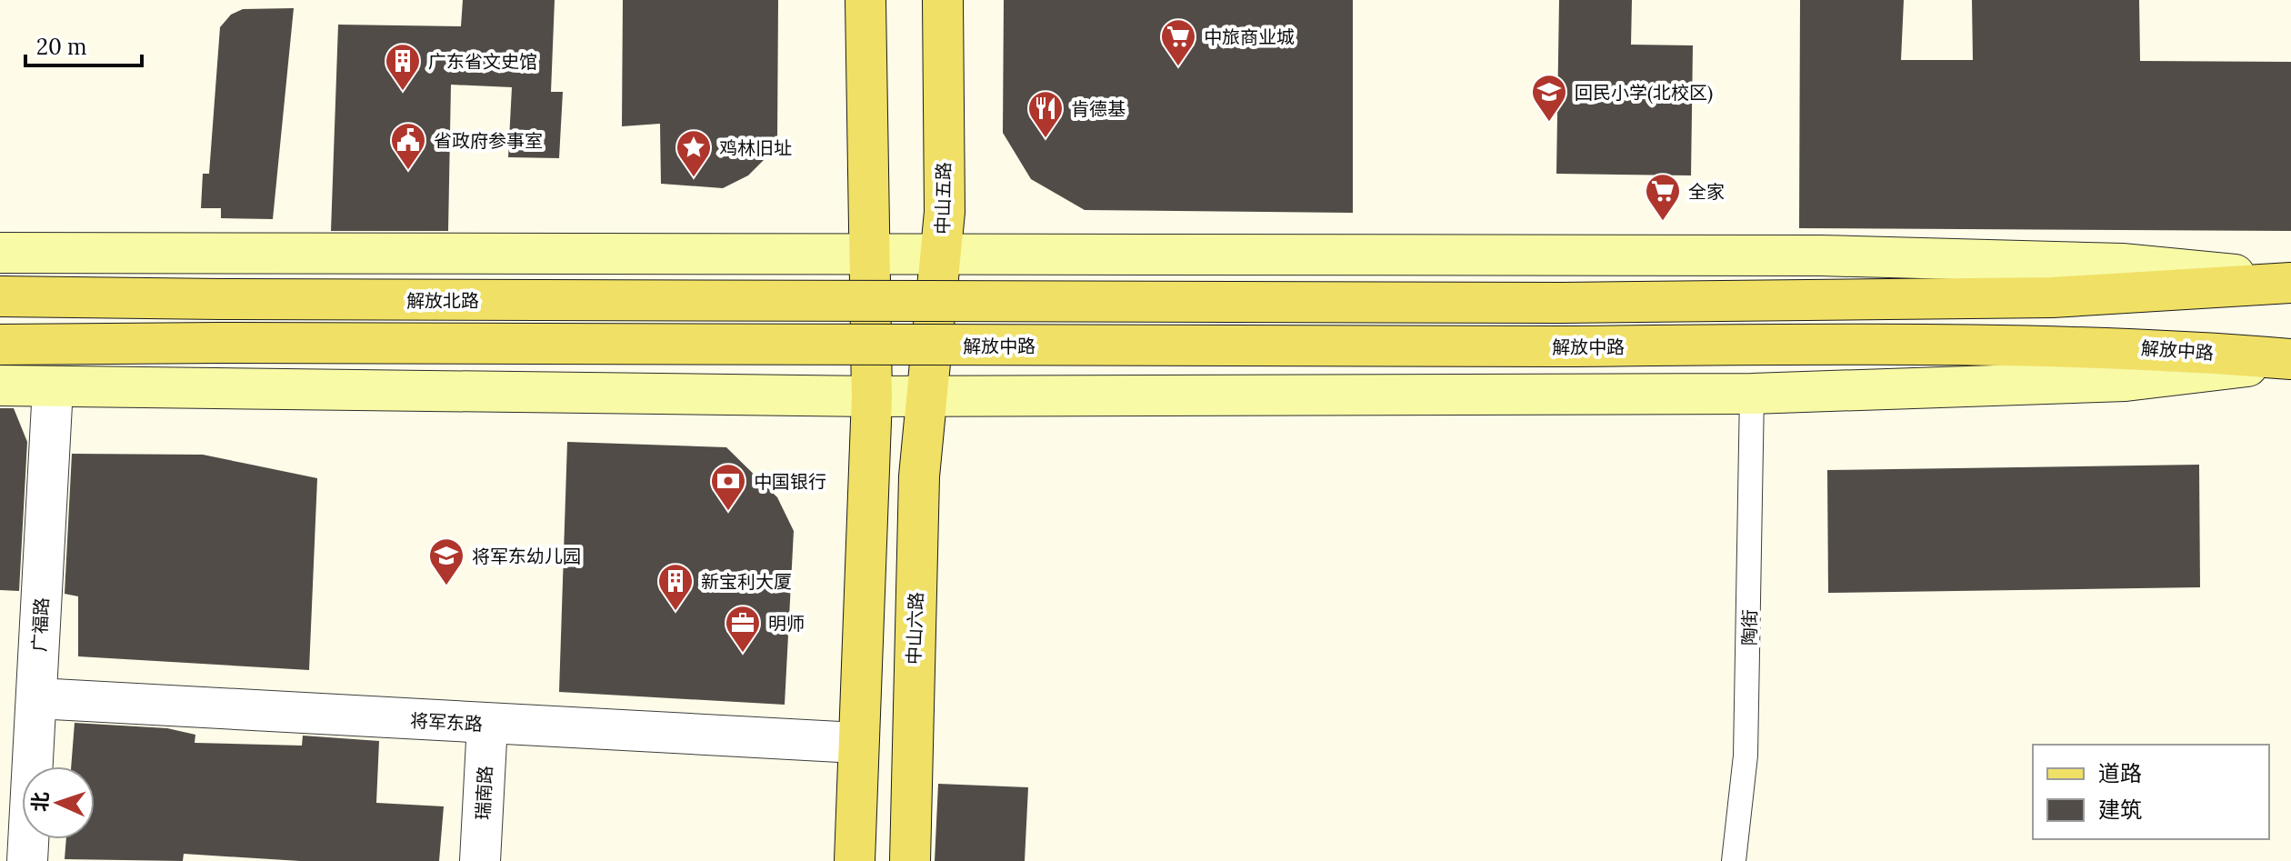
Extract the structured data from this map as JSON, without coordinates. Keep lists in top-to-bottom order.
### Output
{
  "streets": {
    "main road": [
      "中山五路",
      "解放北路",
      "解放中路",
      "中山六路"
    ],
    "street": ["广福路", "将军东路", "瑞南路"],
    "lane": ["陶街"]
  },
  "crossings": [
    ["中山五路", "中山六路"],
    ["广福路", "将军东路"],
    ["将军东路", "瑞南路"]
  ],
  "places": {
    "supermarket": ["中旅商业城", "全家"],
    "building": ["广东省文史馆", "新宝利大厦"],
    "school or university": ["回民小学(北校区)", "将军东幼儿园"],
    "restaurant": ["肯德基"],
    "public building": ["省政府参事室"],
    "place": ["鸡林旧址"],
    "bank": ["中国银行"],
    "office": ["明师"]
  },
  "legend": ["道路", "建筑"],
  "scale_bar": "20 m",
  "north": "left"
}
